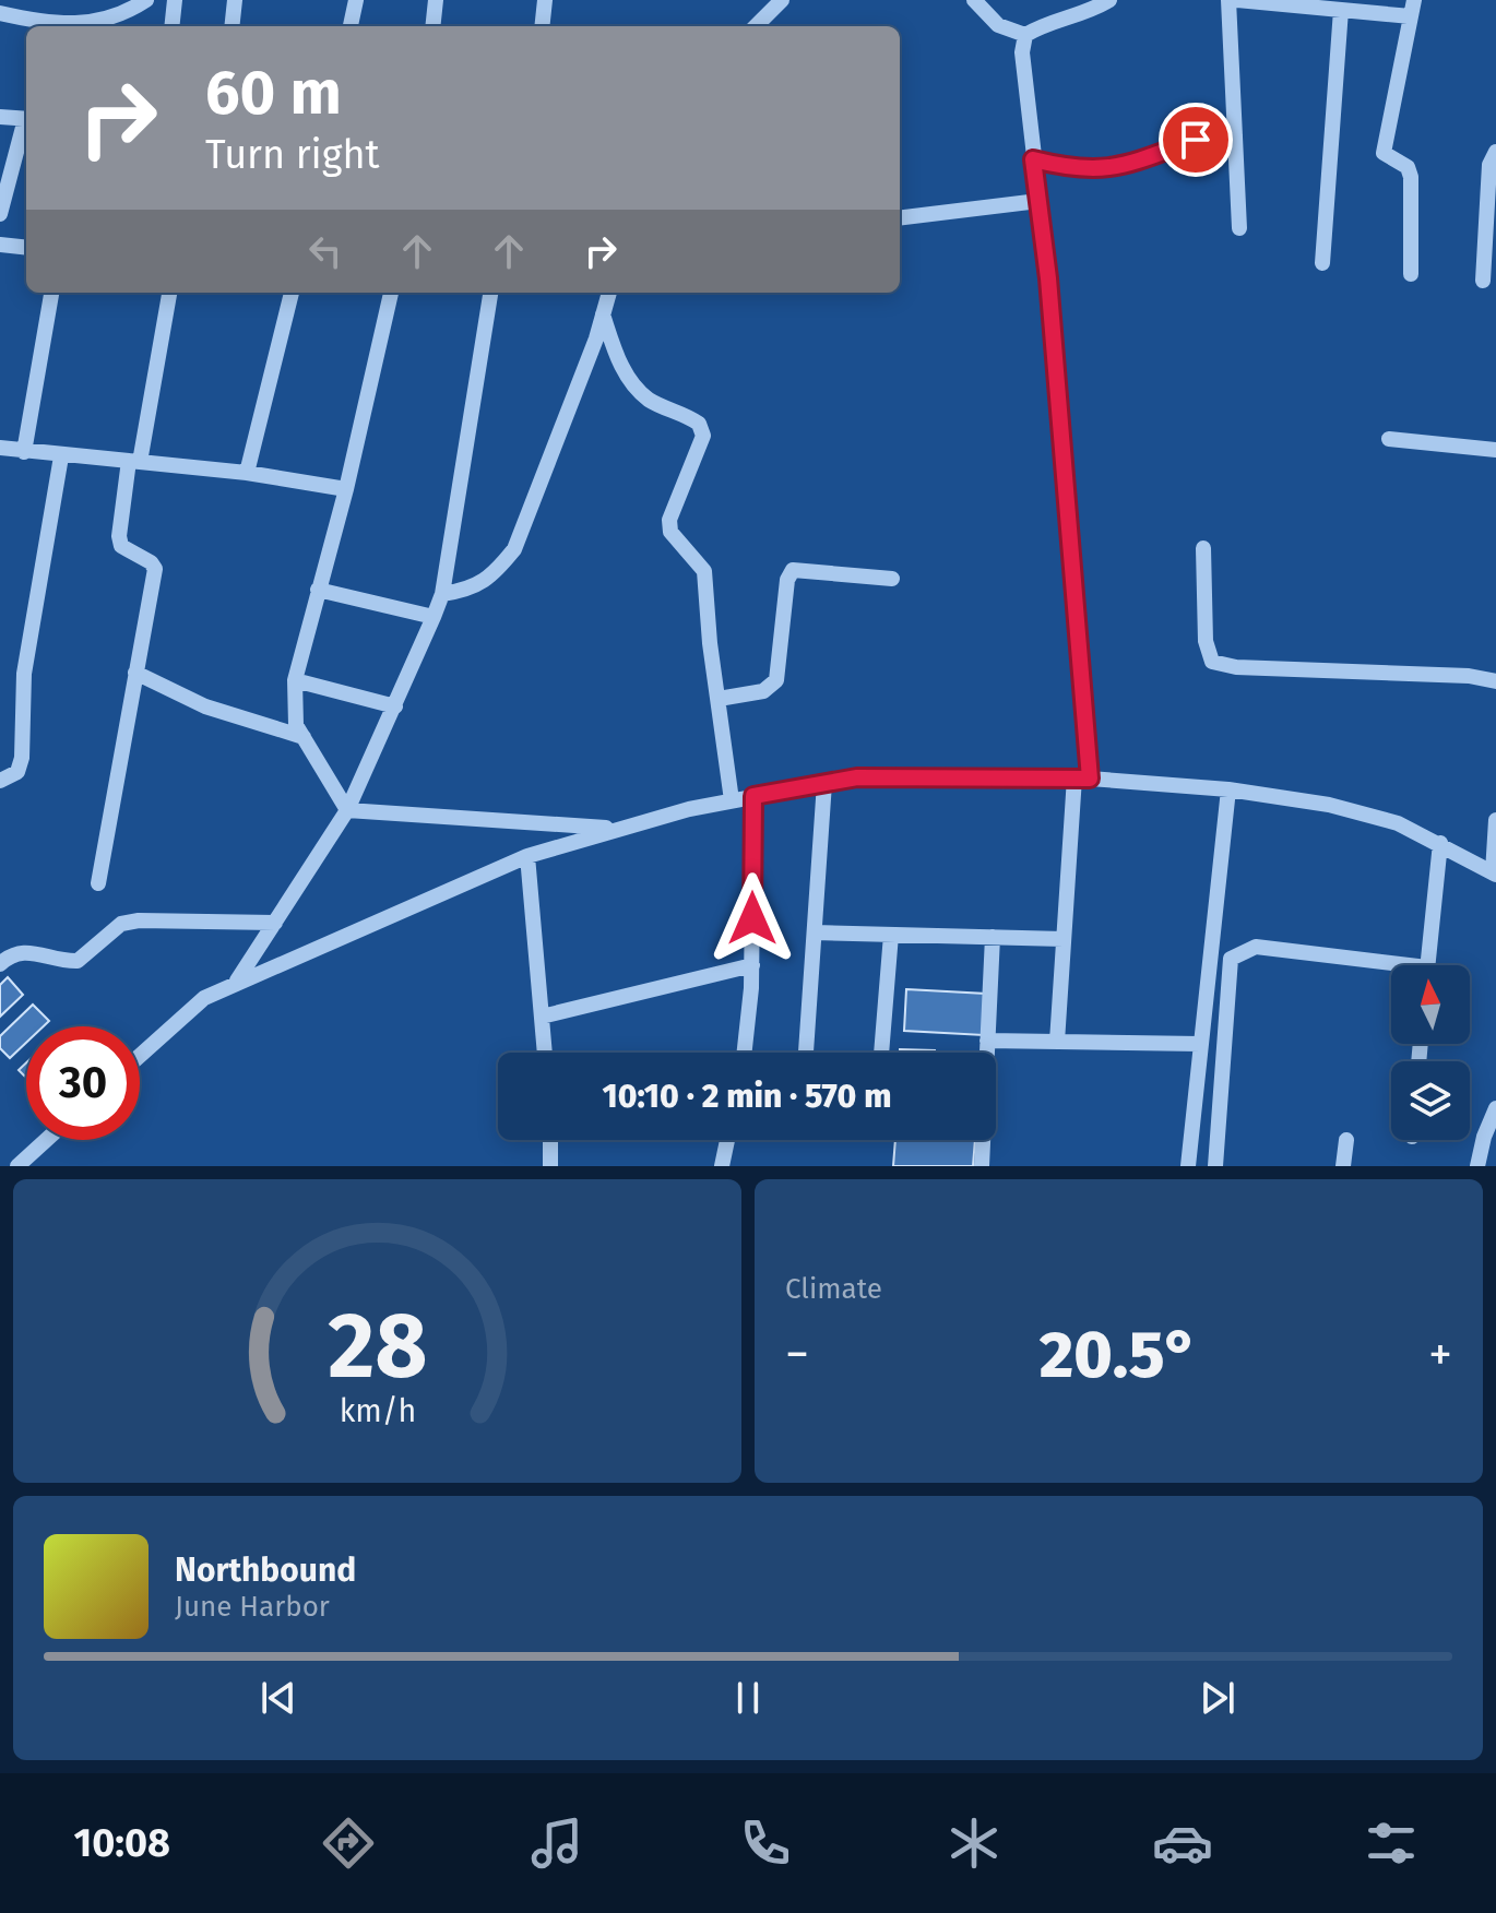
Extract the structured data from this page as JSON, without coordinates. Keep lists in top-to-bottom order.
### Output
{
  "north": "top",
  "page": {
    "turn": ["60 m", "Turn right"],
    "limit": "30",
    "trip": "10:10 · 2 min · 570 m",
    "tile": "Climate",
    "heat": ["−", "20.5°", "+"],
    "song": ["Northbound", "June Harbor"],
    "tabs": "10:08",
    "gauge": ["28", "km/h"]
  }
}
